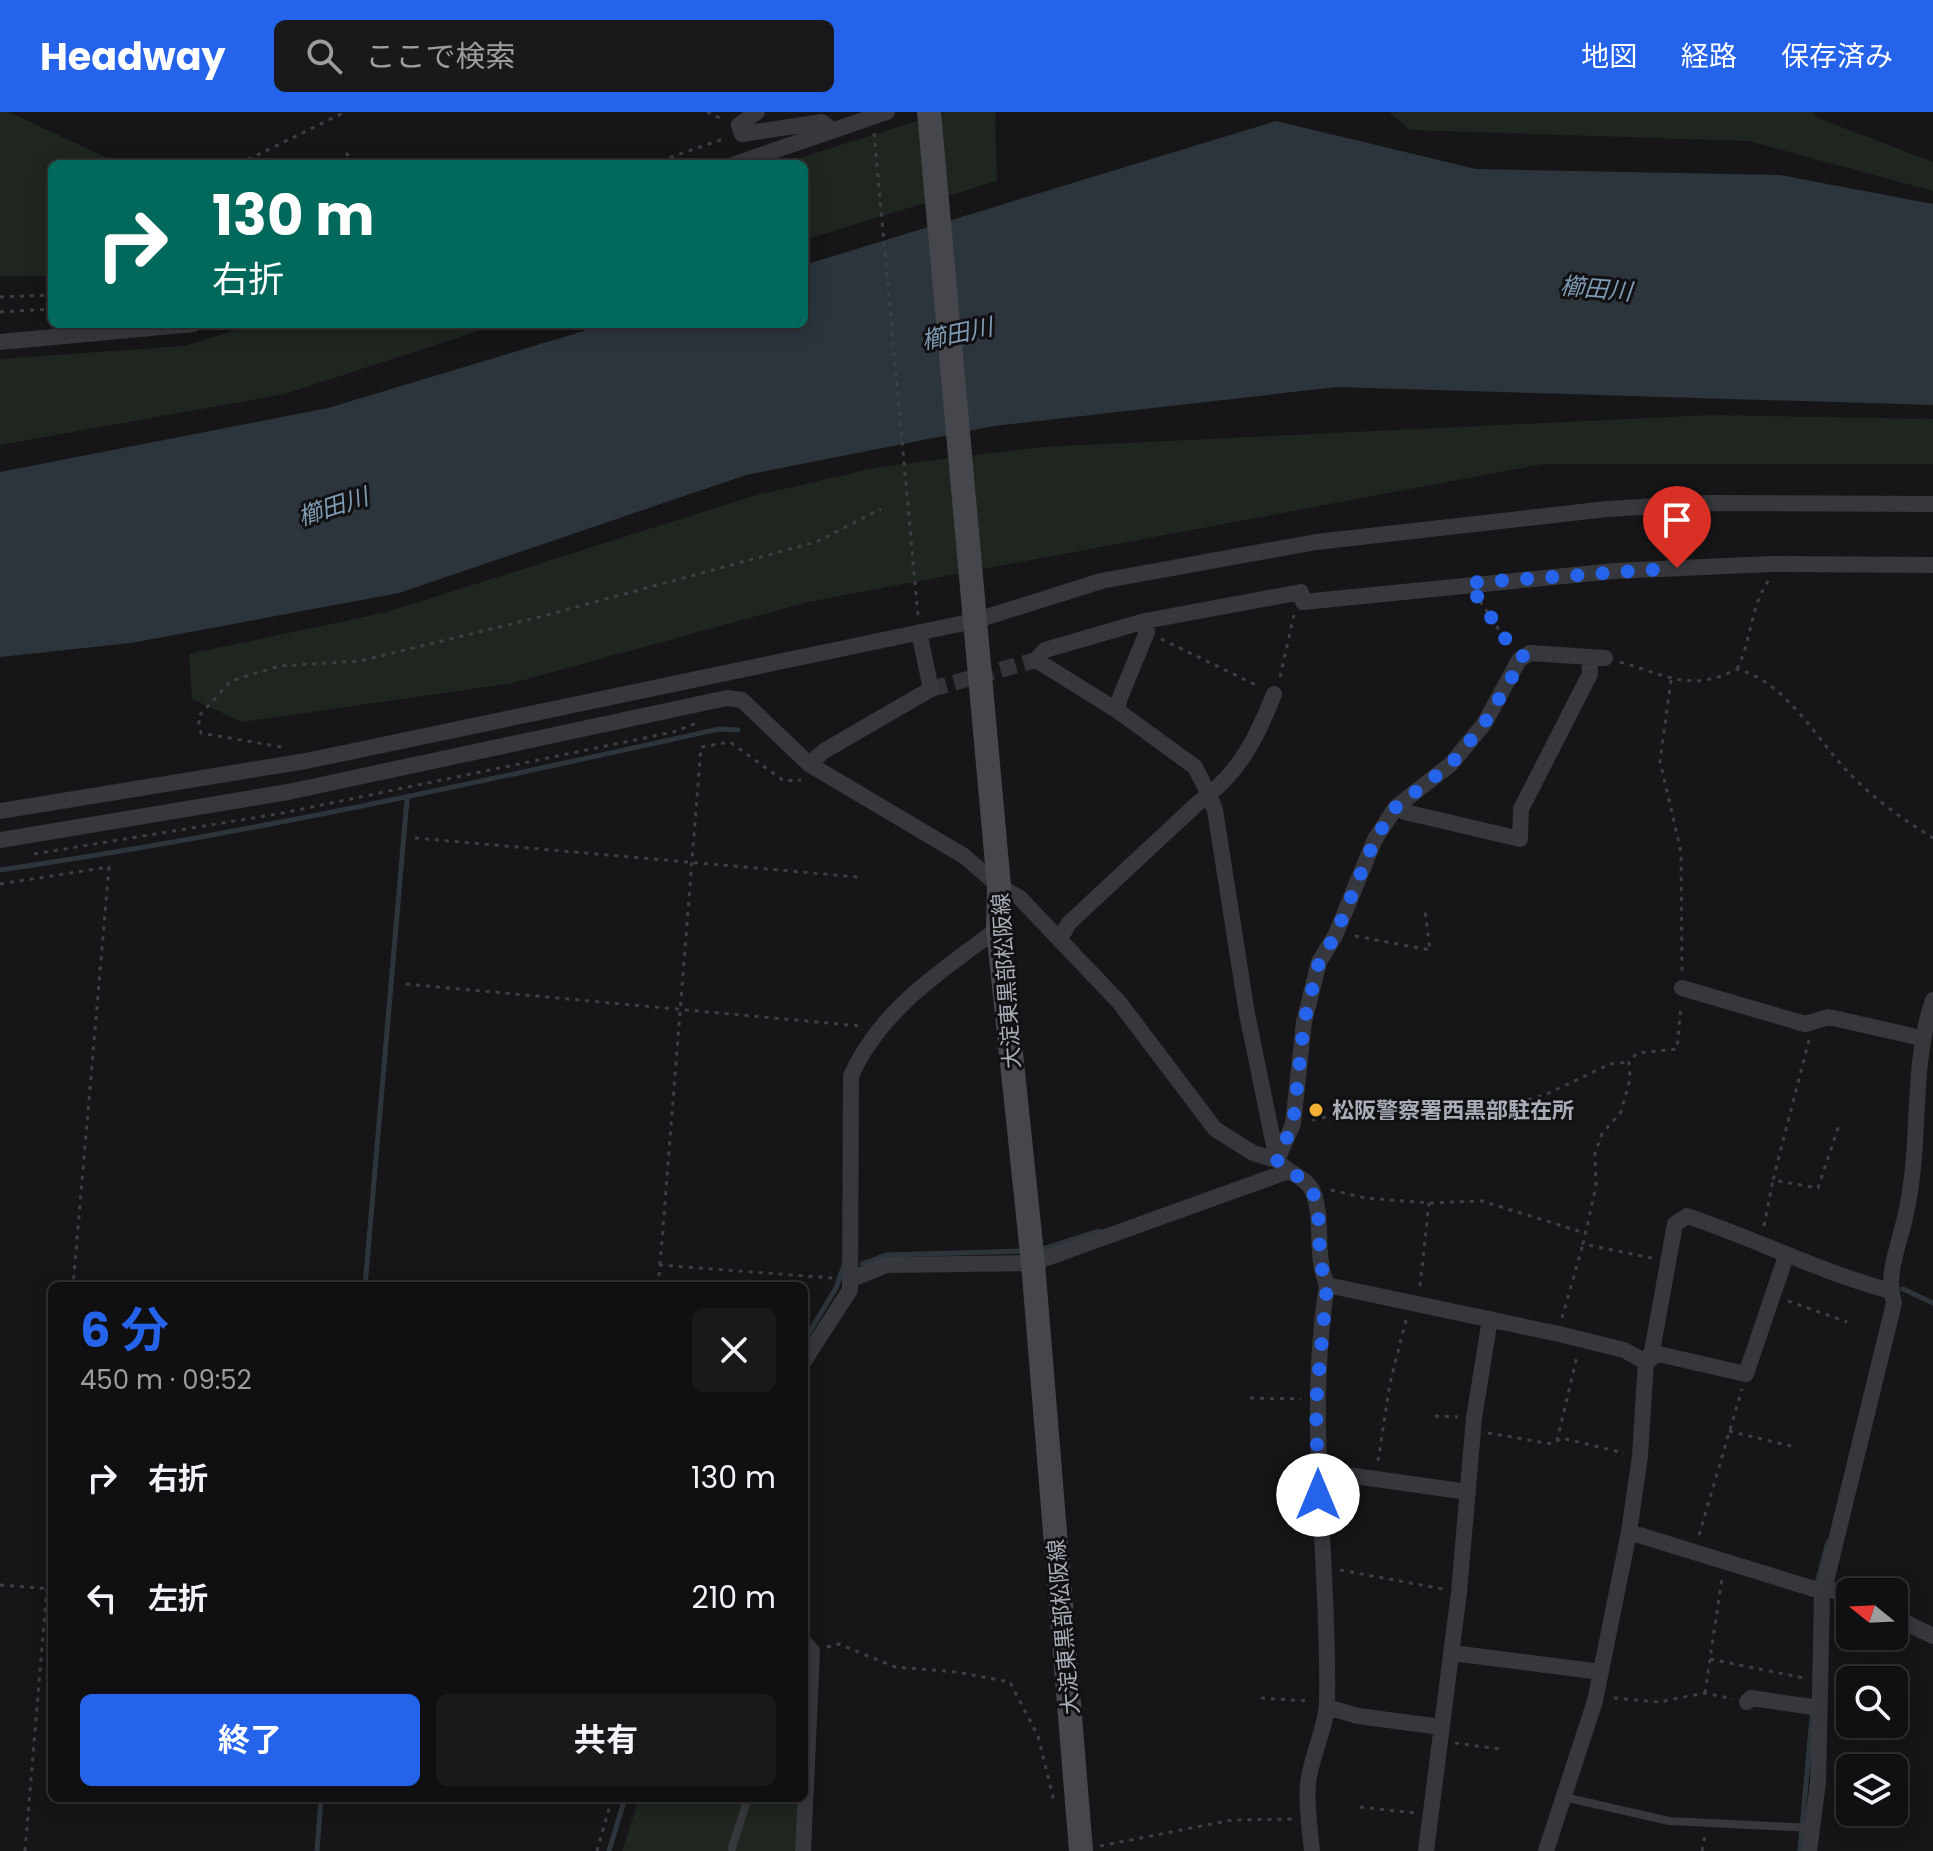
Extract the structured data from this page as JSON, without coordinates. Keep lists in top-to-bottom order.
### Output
{
  "streets": {
    "main road": ["大淀東黒部松阪線"]
  },
  "water": ["櫛田川"],
  "places": ["松阪警察署西黒部駐在所"],
  "north": "left",
  "page": {
    "header": "Headway",
    "search": "ここで検索",
    "nav": ["地図", "経路", "保存済み"],
    "turn": ["130 m", "右折"],
    "heading": ["6 分", "450 m · 09:52"],
    "list": [
      {
        "name": "右折",
        "value": "130 m"
      },
      {
        "name": "左折",
        "value": "210 m"
      }
    ],
    "buttons": ["終了", "共有"]
  }
}
